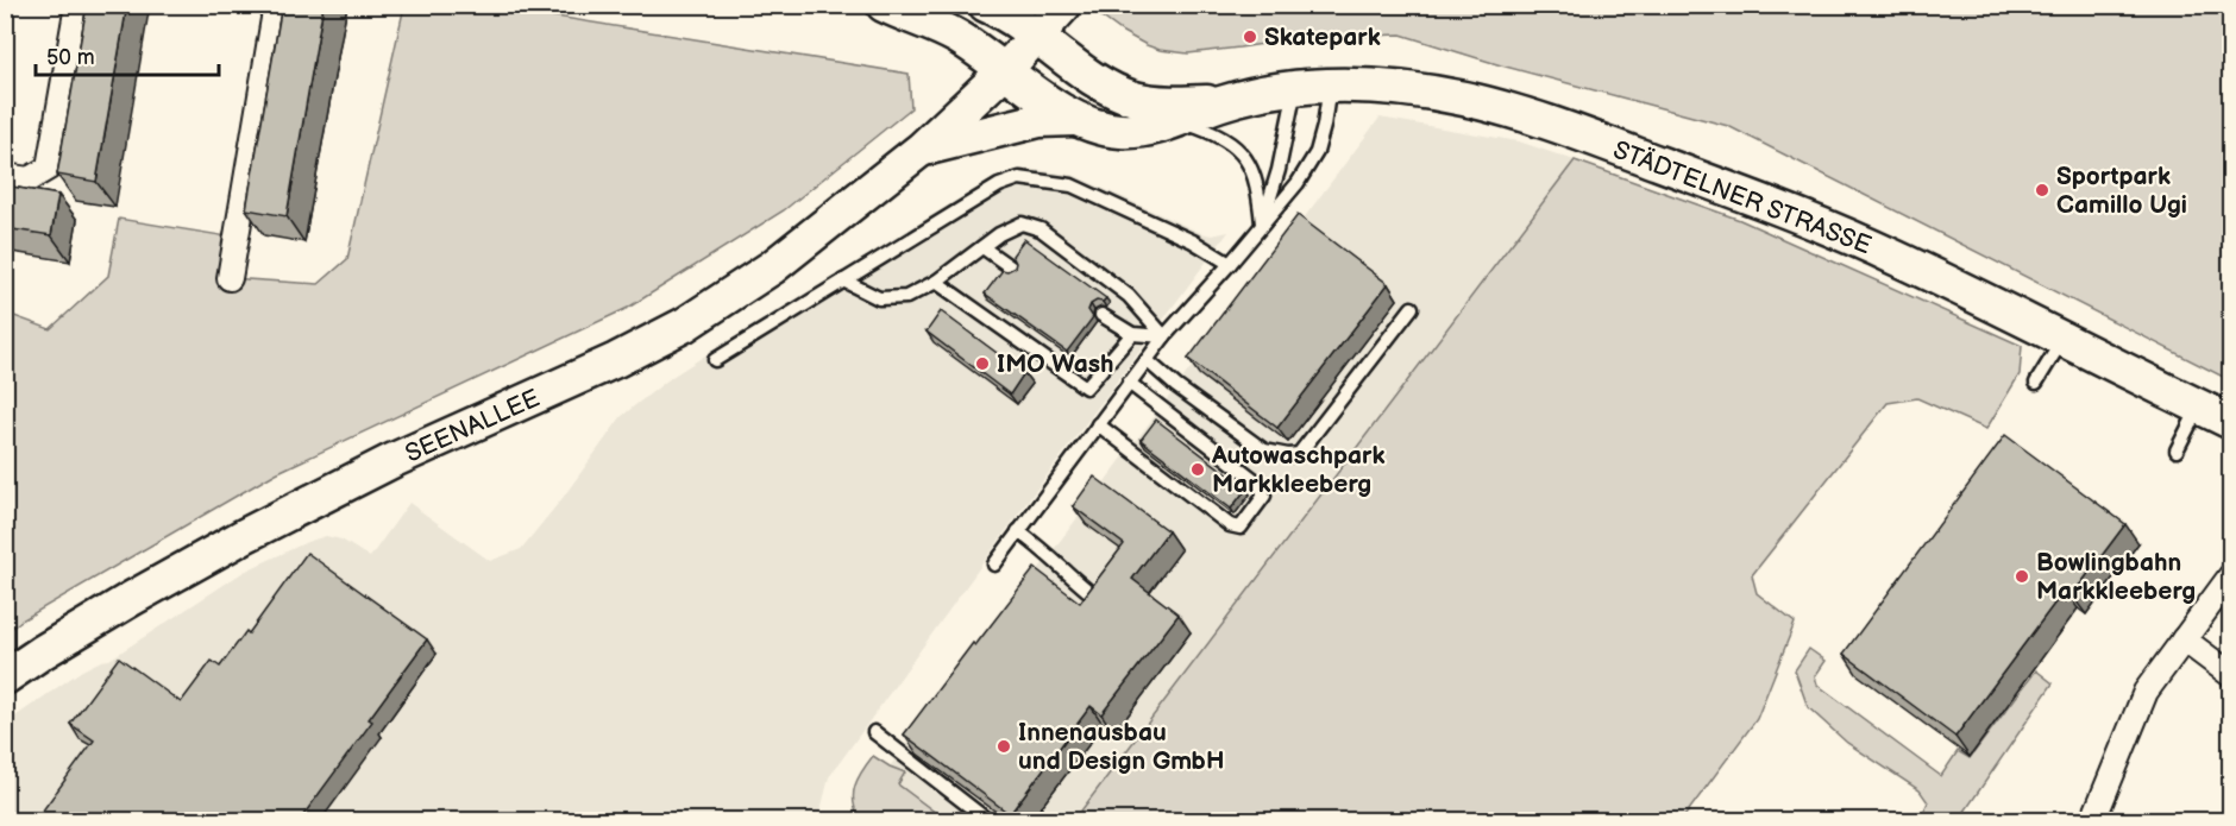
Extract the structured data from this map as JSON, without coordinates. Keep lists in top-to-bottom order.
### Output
{
  "streets": {
    "street": ["STÄDTELNER STRASSE", "SEENALLEE"]
  },
  "crossings": [
    ["STÄDTELNER STRASSE", "SEENALLEE"]
  ],
  "places": [
    "Skatepark",
    "Sportpark Camillo Ugi",
    "IMO Wash",
    "Autowaschpark Markkleeberg",
    "Bowlingbahn Markkleeberg",
    "Innenausbau und Design GmbH"
  ],
  "scale_bar": "50 m"
}
